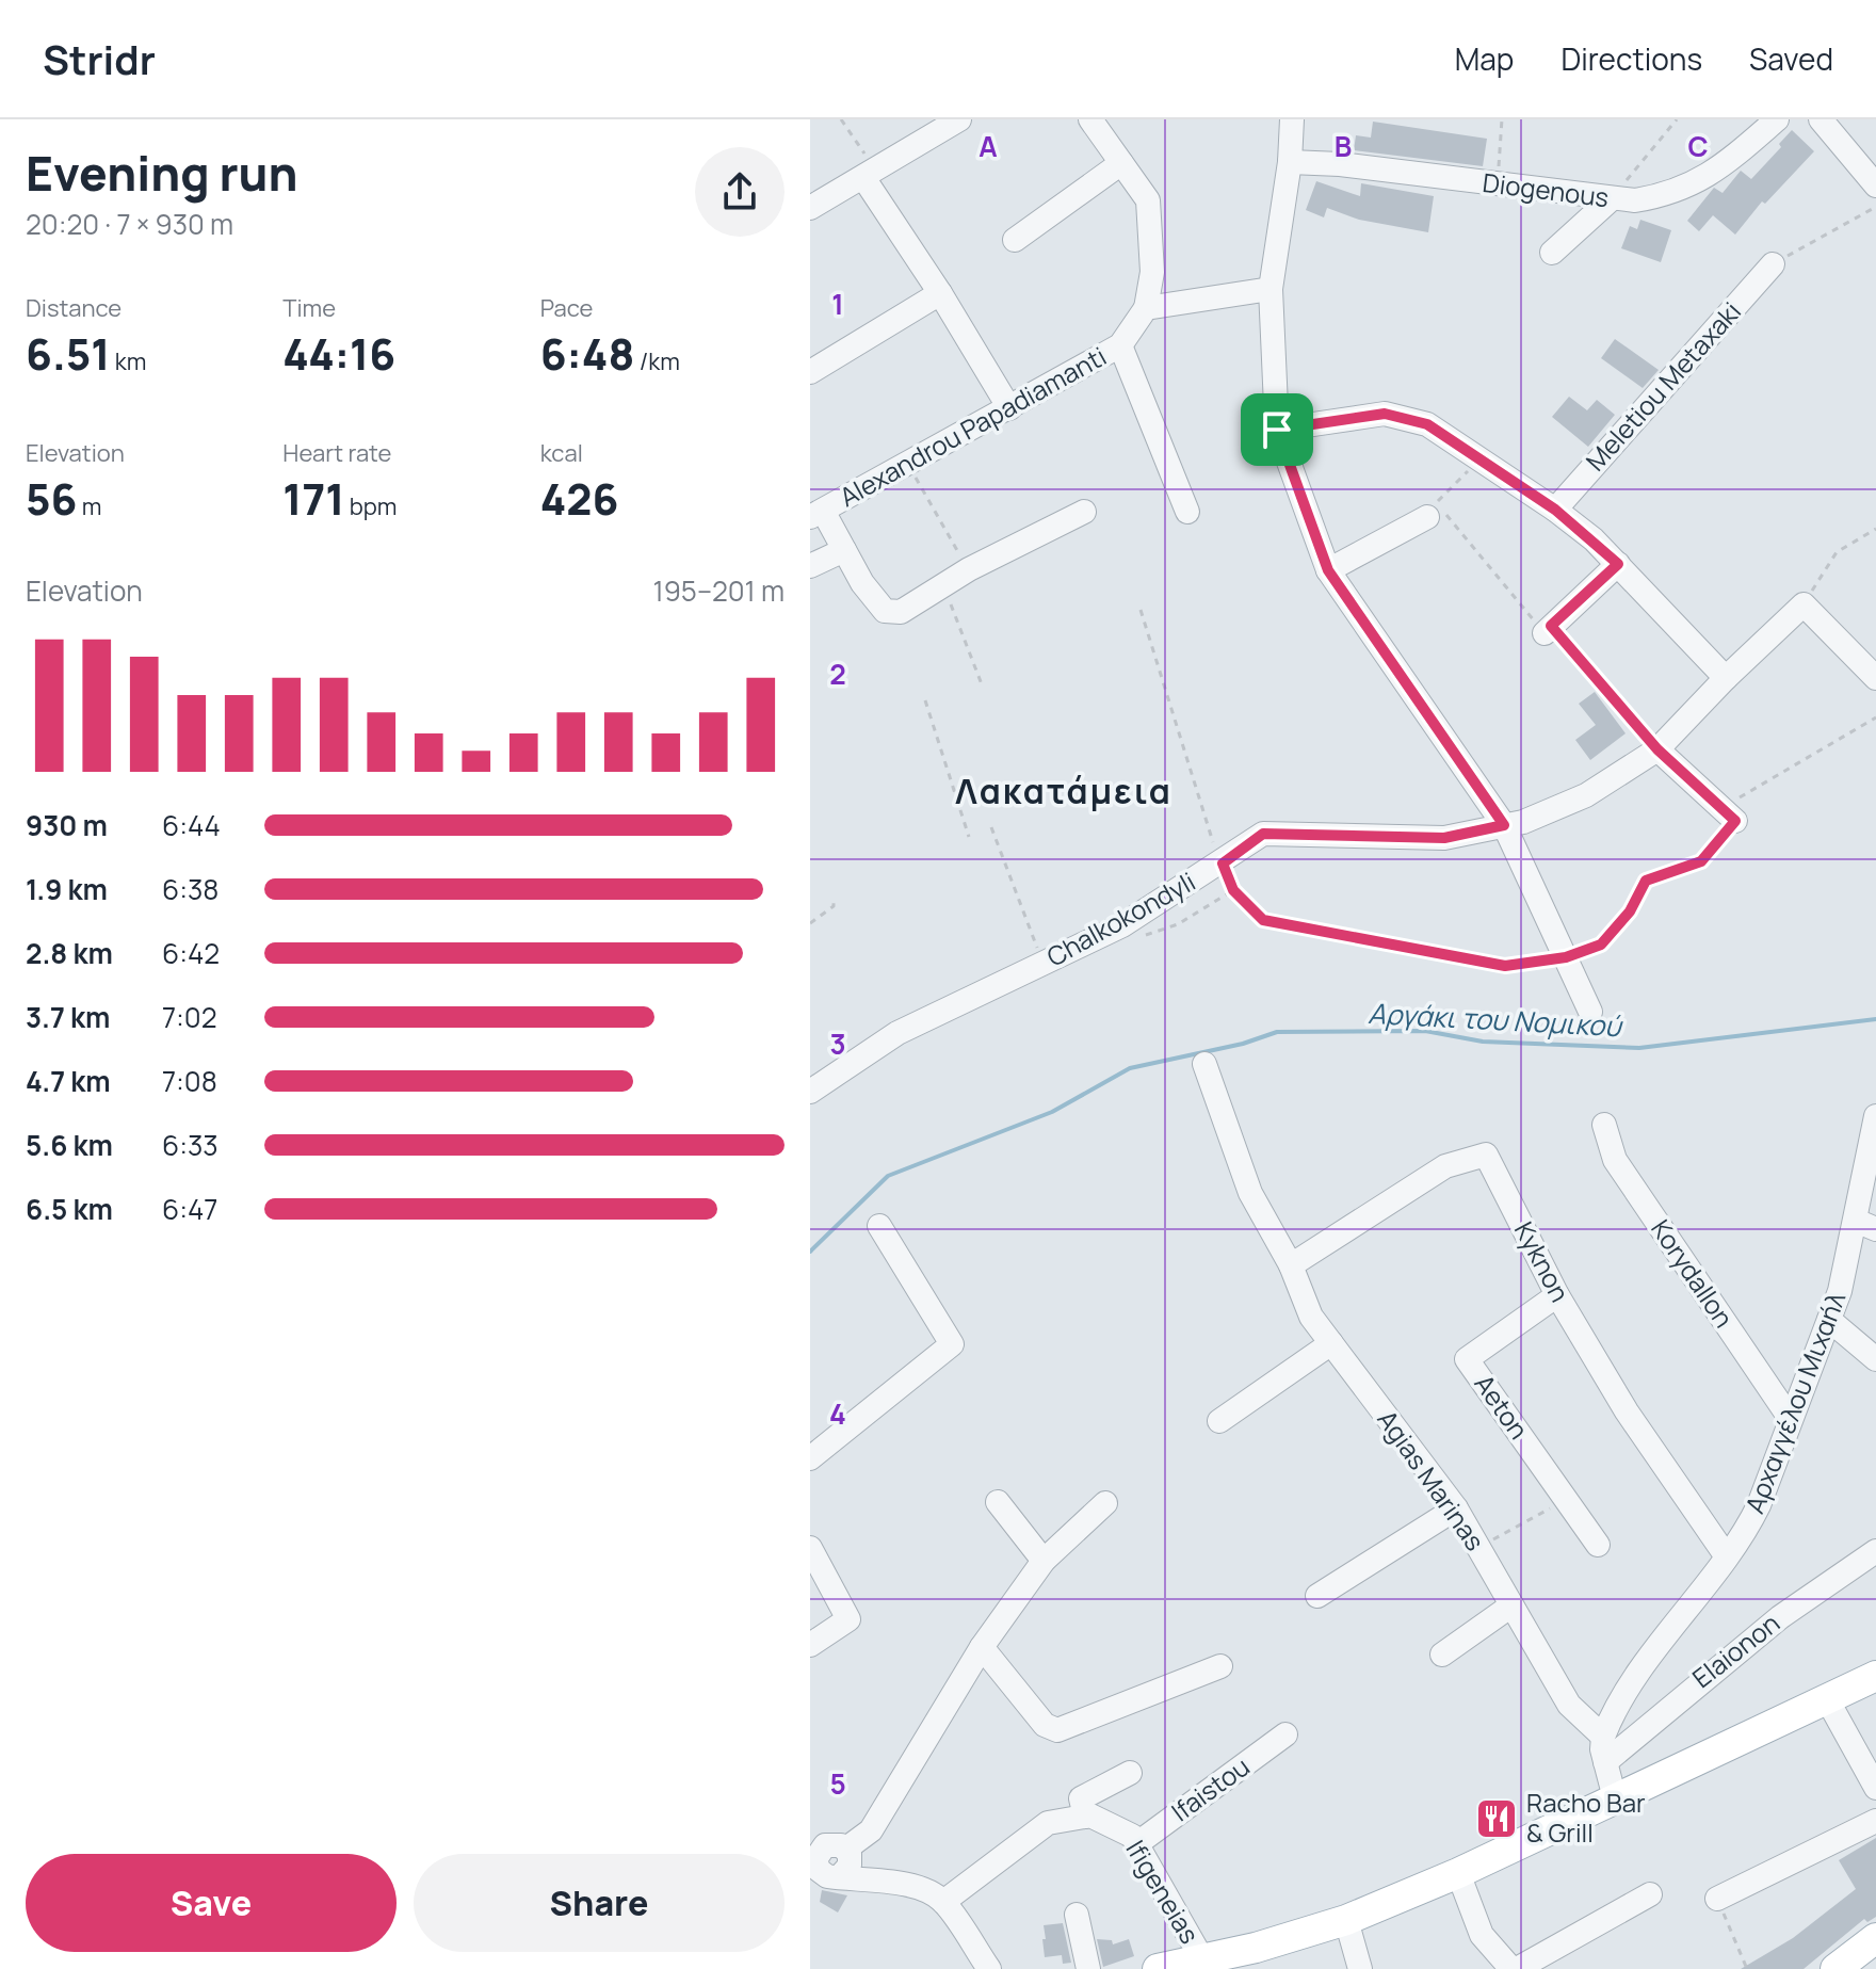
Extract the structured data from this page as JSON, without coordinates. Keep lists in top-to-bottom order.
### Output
{
  "streets": {
    "street": [
      "Diogenous",
      "Meletiou Metaxaki",
      "Alexandrou Papadiamanti",
      "Chalkokondyli",
      "Kyknon",
      "Korydallon",
      "Αρχαγγέλου Μιχαήλ",
      "Aeton",
      "Agias Marinas",
      "Elaionon",
      "Ifaistou",
      "Ifigeneias"
    ]
  },
  "crossings": [
    ["Kyknon", "Αρχαγγέλου Μιχαήλ"],
    ["Kyknon", "Aeton"],
    ["Kyknon", "Agias Marinas"],
    ["Korydallon", "Αρχαγγέλου Μιχαήλ"],
    ["Αρχαγγέλου Μιχαήλ", "Agias Marinas"],
    ["Ifaistou", "Ifigeneias"]
  ],
  "districts": ["Λακατάμεια"],
  "water": ["Αργάκι του Νομικού"],
  "places": {
    "restaurant": ["Racho Bar & Grill"]
  },
  "page": {
    "header": "Stridr",
    "nav": ["Map", "Directions", "Saved"],
    "heading": ["Evening run", "20:20 · 7 × 930 m"],
    "stats": [
      ["Distance", "6.51 km"],
      ["Time", "44:16"],
      ["Pace", "6:48 /km"],
      ["Elevation", "56 m"],
      ["Heart rate", "171 bpm"],
      ["kcal", "426"]
    ],
    "chart": ["Elevation", "195–201 m"],
    "list": [
      {
        "name": "930 m",
        "note": "6:44"
      },
      {
        "name": "1.9 km",
        "note": "6:38"
      },
      {
        "name": "2.8 km",
        "note": "6:42"
      },
      {
        "name": "3.7 km",
        "note": "7:02"
      },
      {
        "name": "4.7 km",
        "note": "7:08"
      },
      {
        "name": "5.6 km",
        "note": "6:33"
      },
      {
        "name": "6.5 km",
        "note": "6:47"
      }
    ],
    "buttons": ["Save", "Share"]
  },
  "grid": {
    "columns": ["A", "B", "C"],
    "rows": [
      "1",
      "2",
      "3",
      "4",
      "5"
    ]
  }
}
